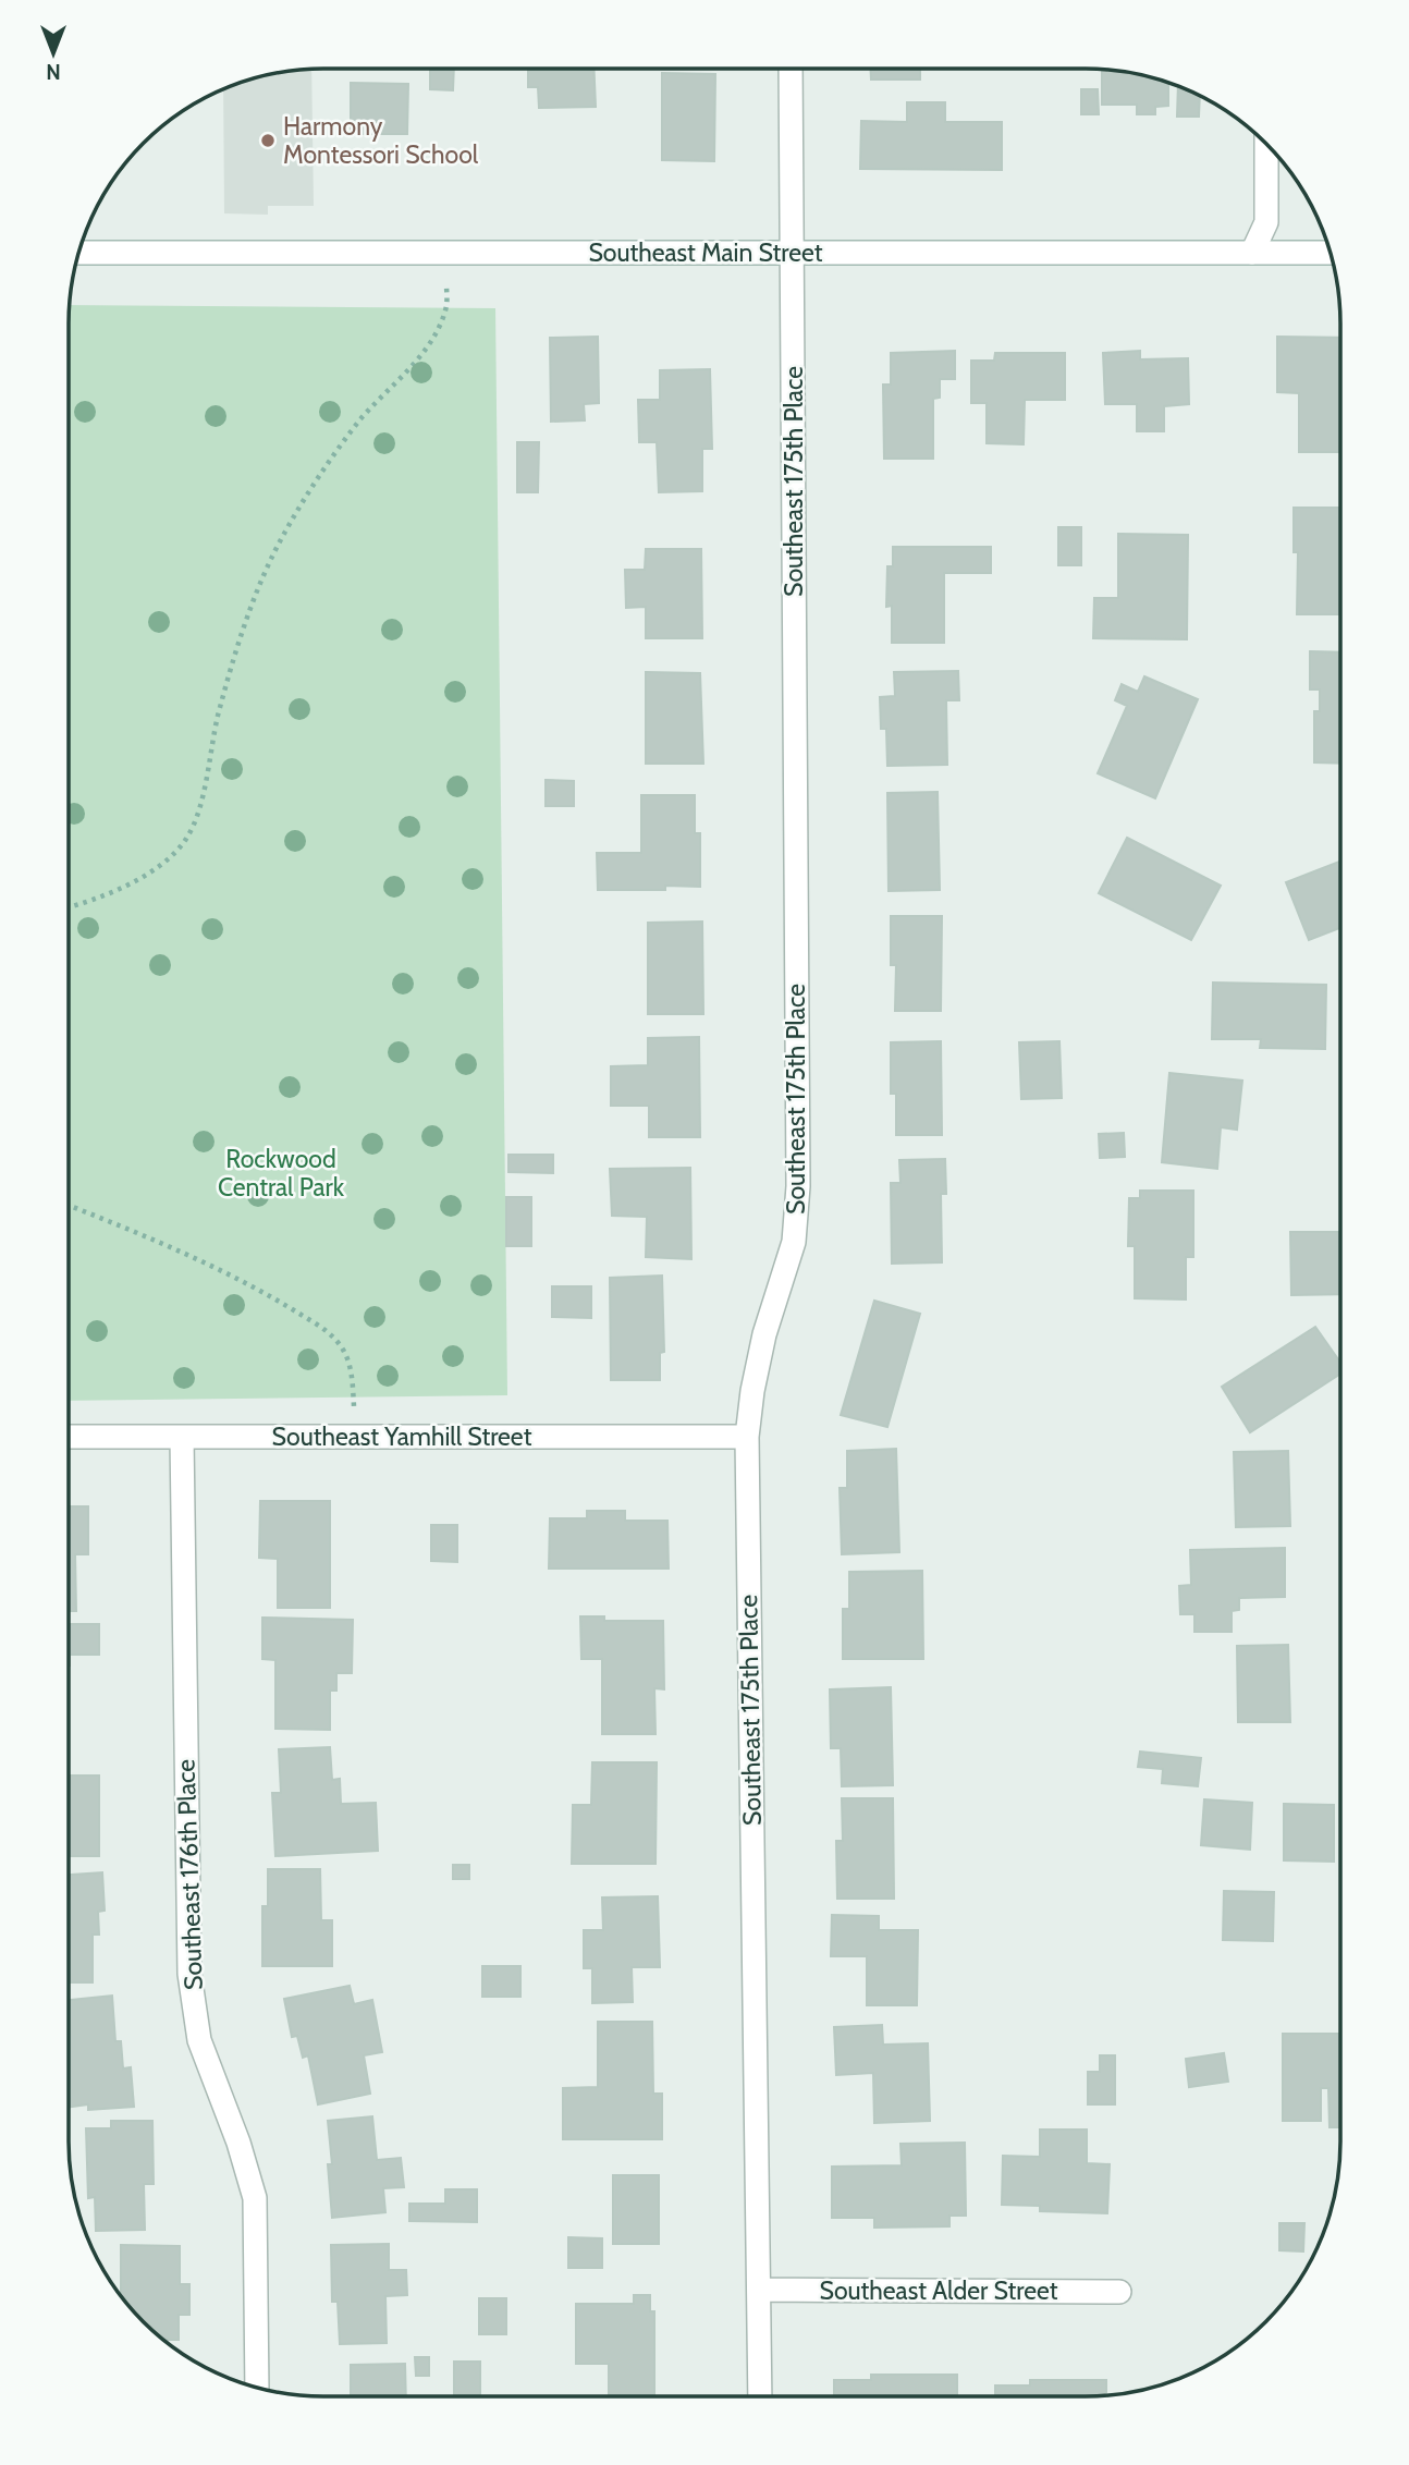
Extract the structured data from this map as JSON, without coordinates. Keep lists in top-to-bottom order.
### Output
{
  "streets": {
    "street": [
      "Southeast Main Street",
      "Southeast 175th Place",
      "Southeast Yamhill Street",
      "Southeast 176th Place",
      "Southeast Alder Street"
    ]
  },
  "crossings": [
    ["Southeast Main Street", "Southeast 175th Place"],
    ["Southeast 175th Place", "Southeast Yamhill Street"],
    ["Southeast 175th Place", "Southeast Alder Street"],
    ["Southeast Yamhill Street", "Southeast 176th Place"]
  ],
  "parks": ["Rockwood Central Park"],
  "places": ["Harmony Montessori School"],
  "north": "bottom"
}
